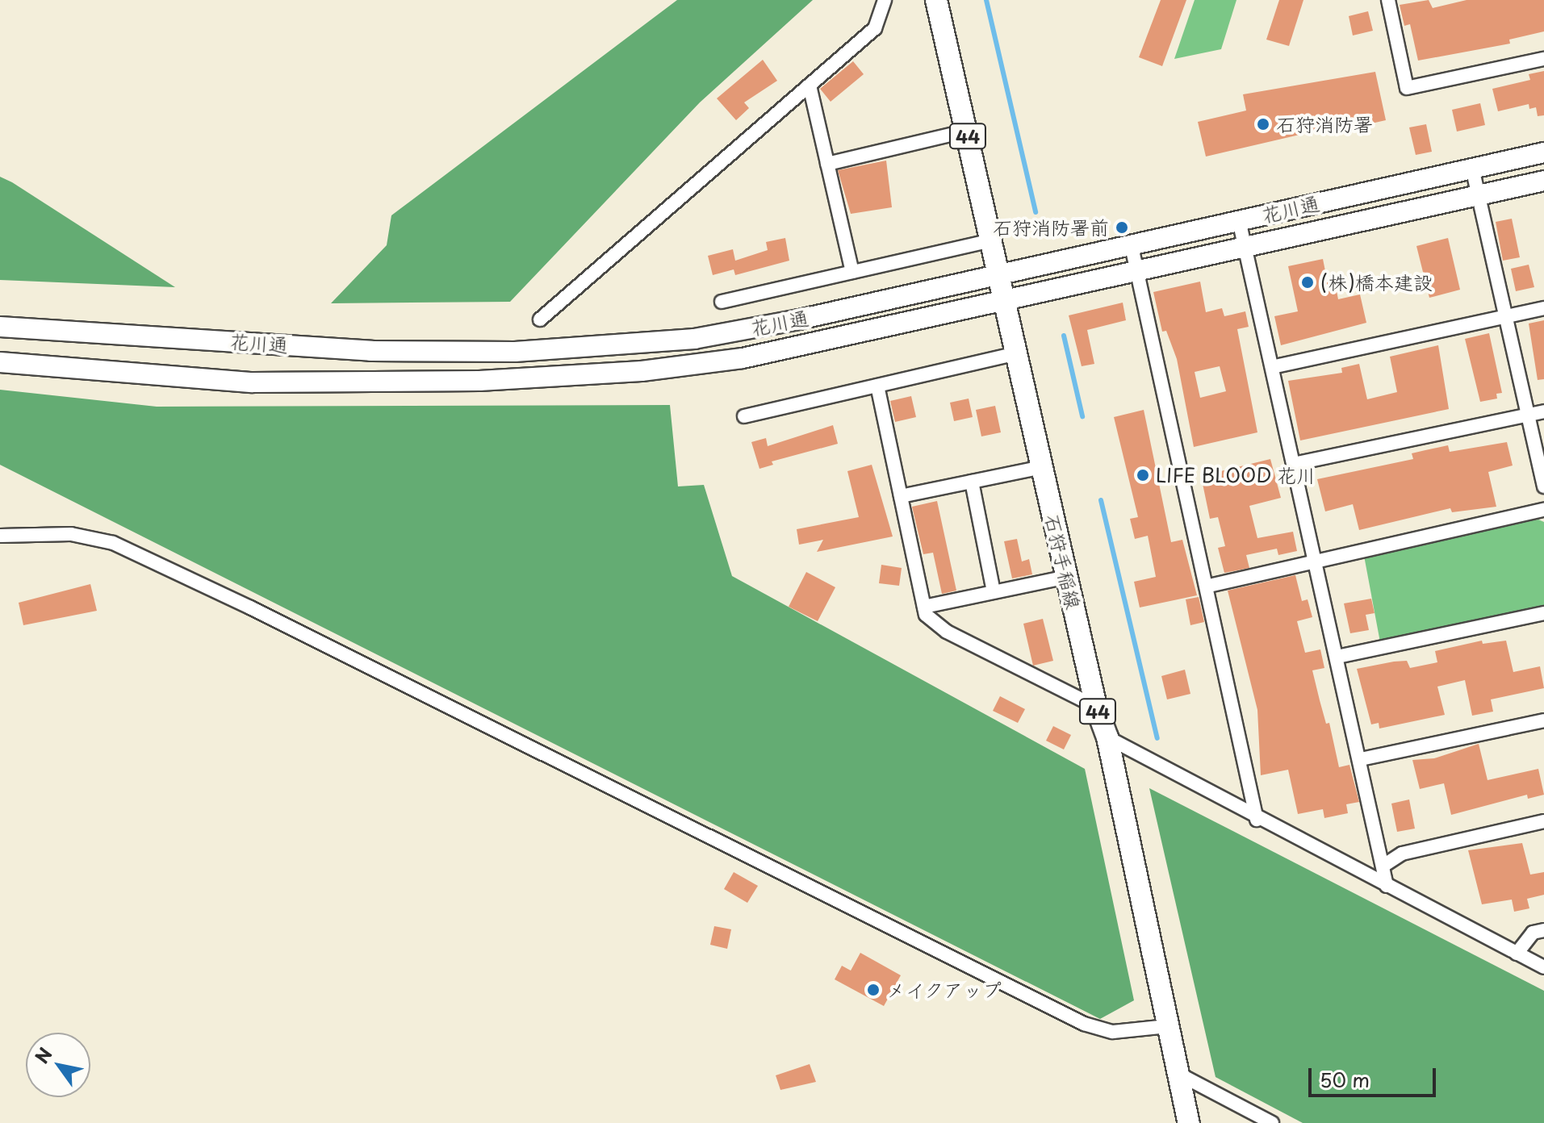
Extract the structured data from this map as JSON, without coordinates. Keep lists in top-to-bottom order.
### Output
{
  "streets": {
    "main road": ["44", "石狩手稲線"],
    "street": ["花川通"]
  },
  "crossings": [
    ["花川通", "石狩手稲線"]
  ],
  "places": [
    "石狩消防署",
    "石狩消防署前",
    "(株)橋本建設",
    "LIFE BLOOD 花川",
    "メイクアップ"
  ],
  "scale_bar": "50 m",
  "north": "top left"
}
